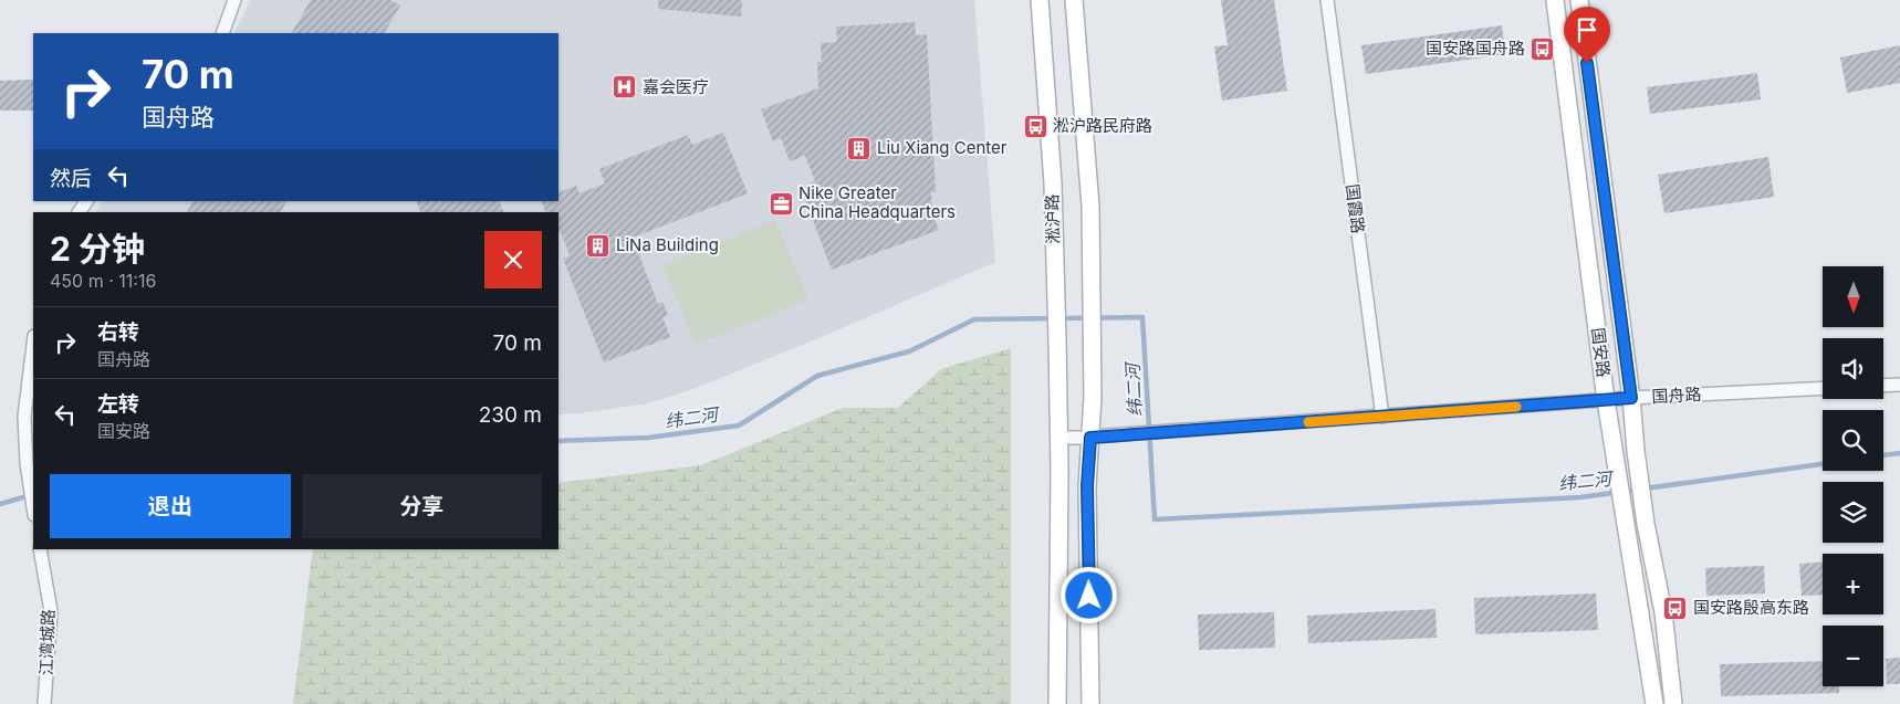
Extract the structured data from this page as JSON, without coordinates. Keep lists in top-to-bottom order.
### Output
{
  "streets": {
    "street": [
      "国霞路",
      "淞沪路",
      "国安路",
      "国舟路",
      "江湾城路"
    ]
  },
  "crossings": [
    ["国霞路", "国舟路"],
    ["国安路", "国舟路"]
  ],
  "water": ["纬二河"],
  "places": {
    "bus stop": ["国安路国舟路", "淞沪路民府路", "国安路殷高东路"],
    "hospital": ["嘉会医疗"],
    "building": ["Liu Xiang Center", "LiNa Building"],
    "office": ["Nike Greater China Headquarters"]
  },
  "north": "bottom",
  "page": {
    "turn": ["70 m", "国舟路"],
    "then": "然后",
    "heading": ["2 分钟", "450 m · 11:16"],
    "map_buttons": ["+", "−"],
    "list": [
      {
        "name": "右转",
        "note": "国舟路",
        "value": "70 m"
      },
      {
        "name": "左转",
        "note": "国安路",
        "value": "230 m"
      }
    ],
    "buttons": ["退出", "分享"]
  }
}
